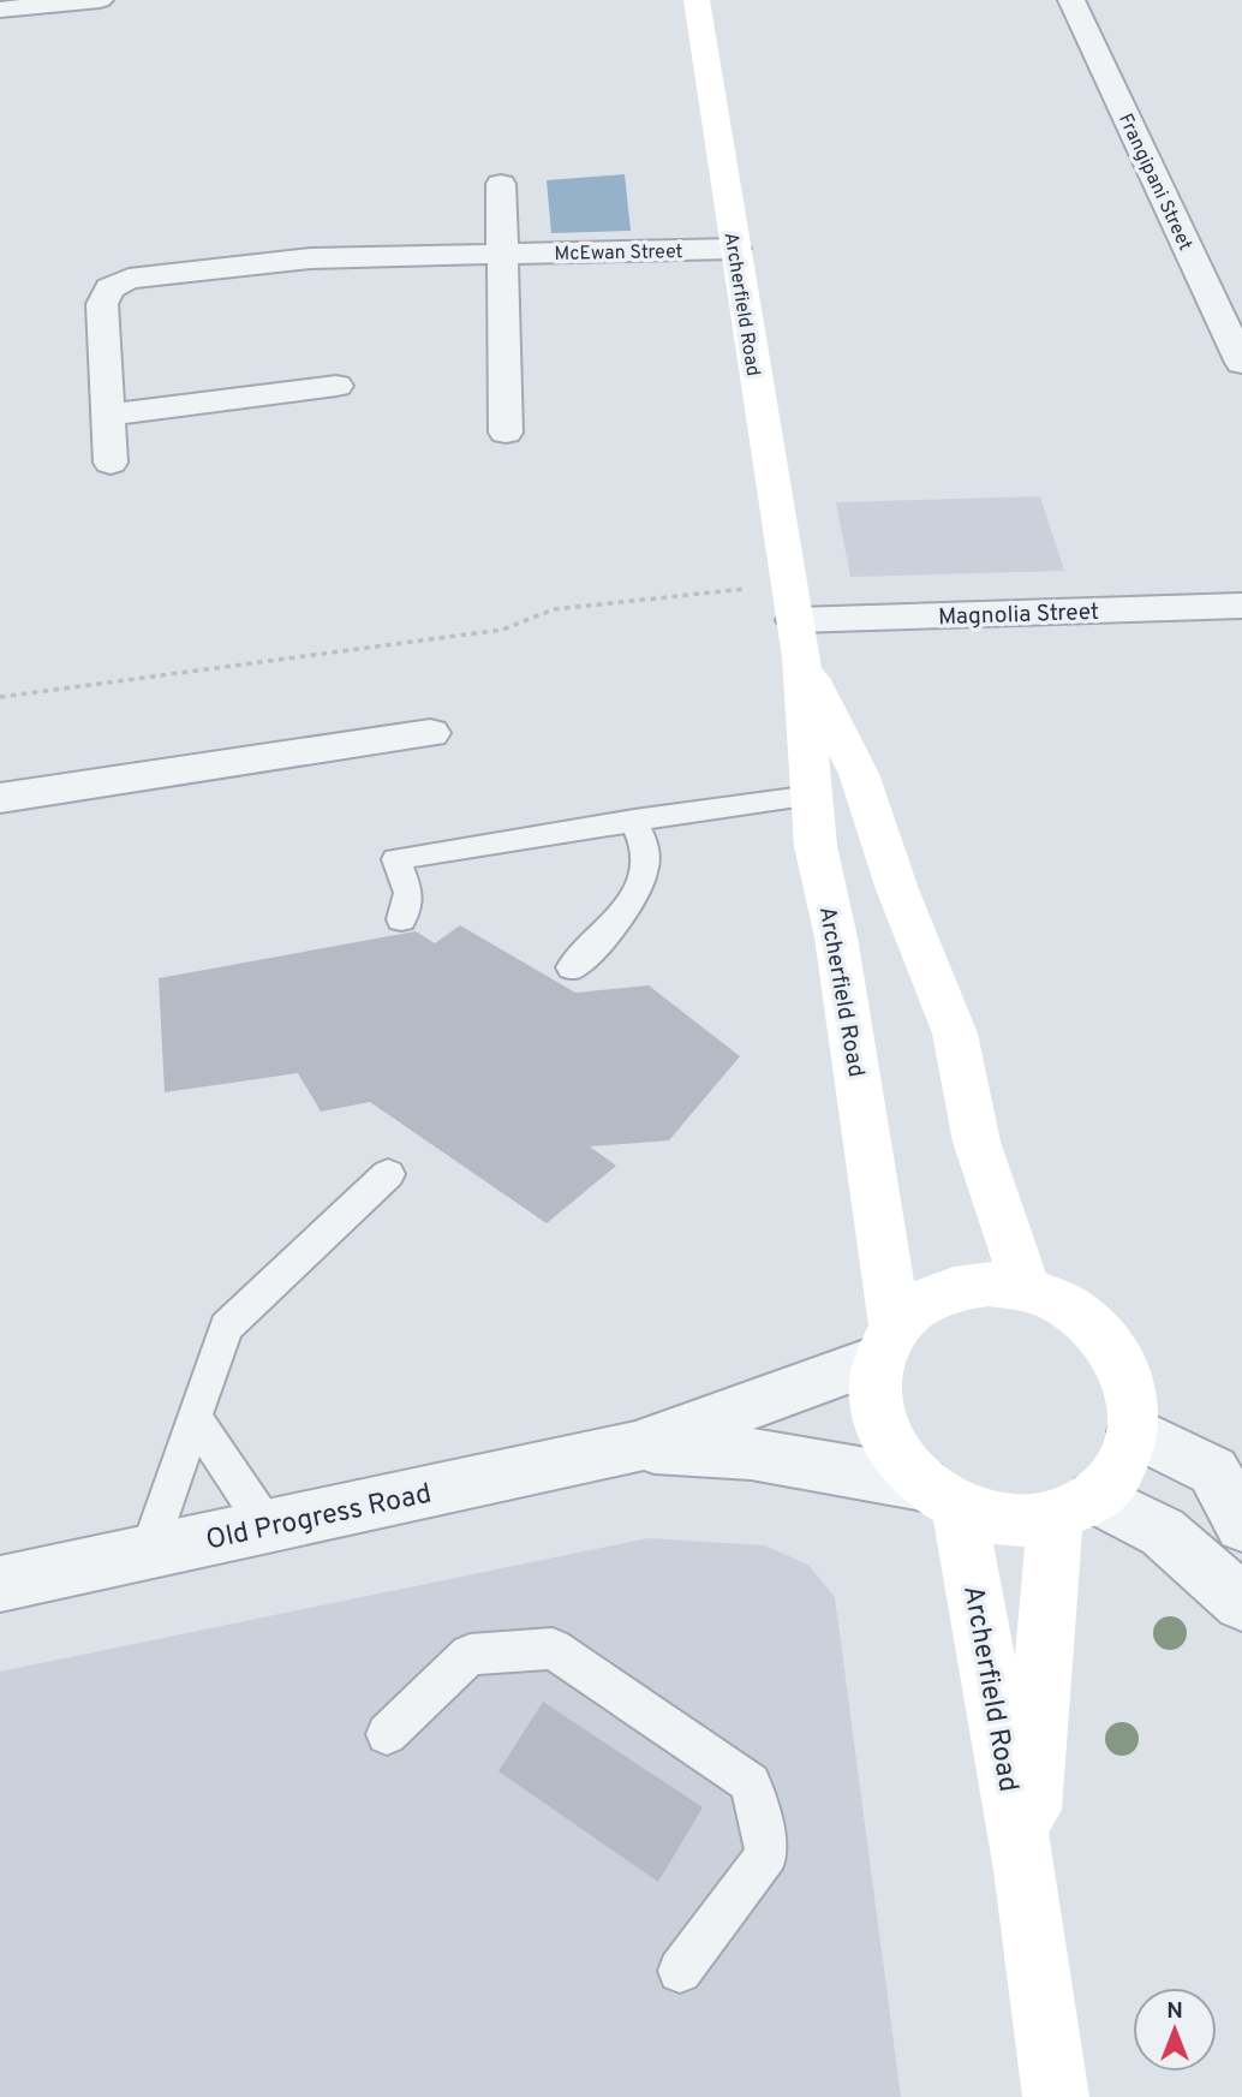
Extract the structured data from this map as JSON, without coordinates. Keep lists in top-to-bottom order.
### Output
{
  "streets": {
    "main road": ["Archerfield Road"],
    "street": [
      "Frangipani Street",
      "McEwan Street",
      "Magnolia Street",
      "Old Progress Road"
    ]
  },
  "crossings": [
    ["McEwan Street", "Archerfield Road"],
    ["Archerfield Road", "Magnolia Street"],
    ["Archerfield Road", "Old Progress Road"]
  ],
  "north": "top"
}
